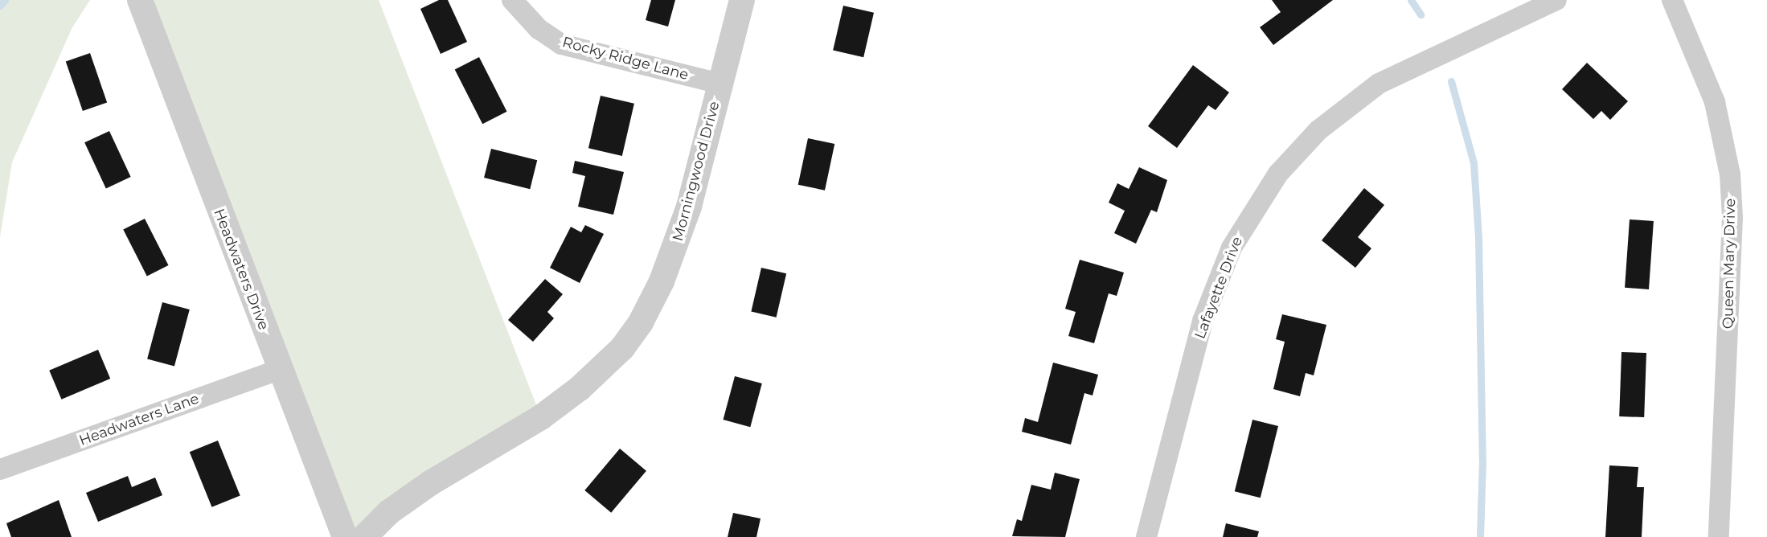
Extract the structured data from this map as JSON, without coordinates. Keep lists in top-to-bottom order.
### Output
{
  "streets": {
    "street": [
      "Rocky Ridge Lane",
      "Morningwood Drive",
      "Queen Mary Drive",
      "Headwaters Drive",
      "Lafayette Drive",
      "Headwaters Lane"
    ]
  },
  "crossings": [
    ["Rocky Ridge Lane", "Morningwood Drive"],
    ["Headwaters Drive", "Headwaters Lane"]
  ]
}
